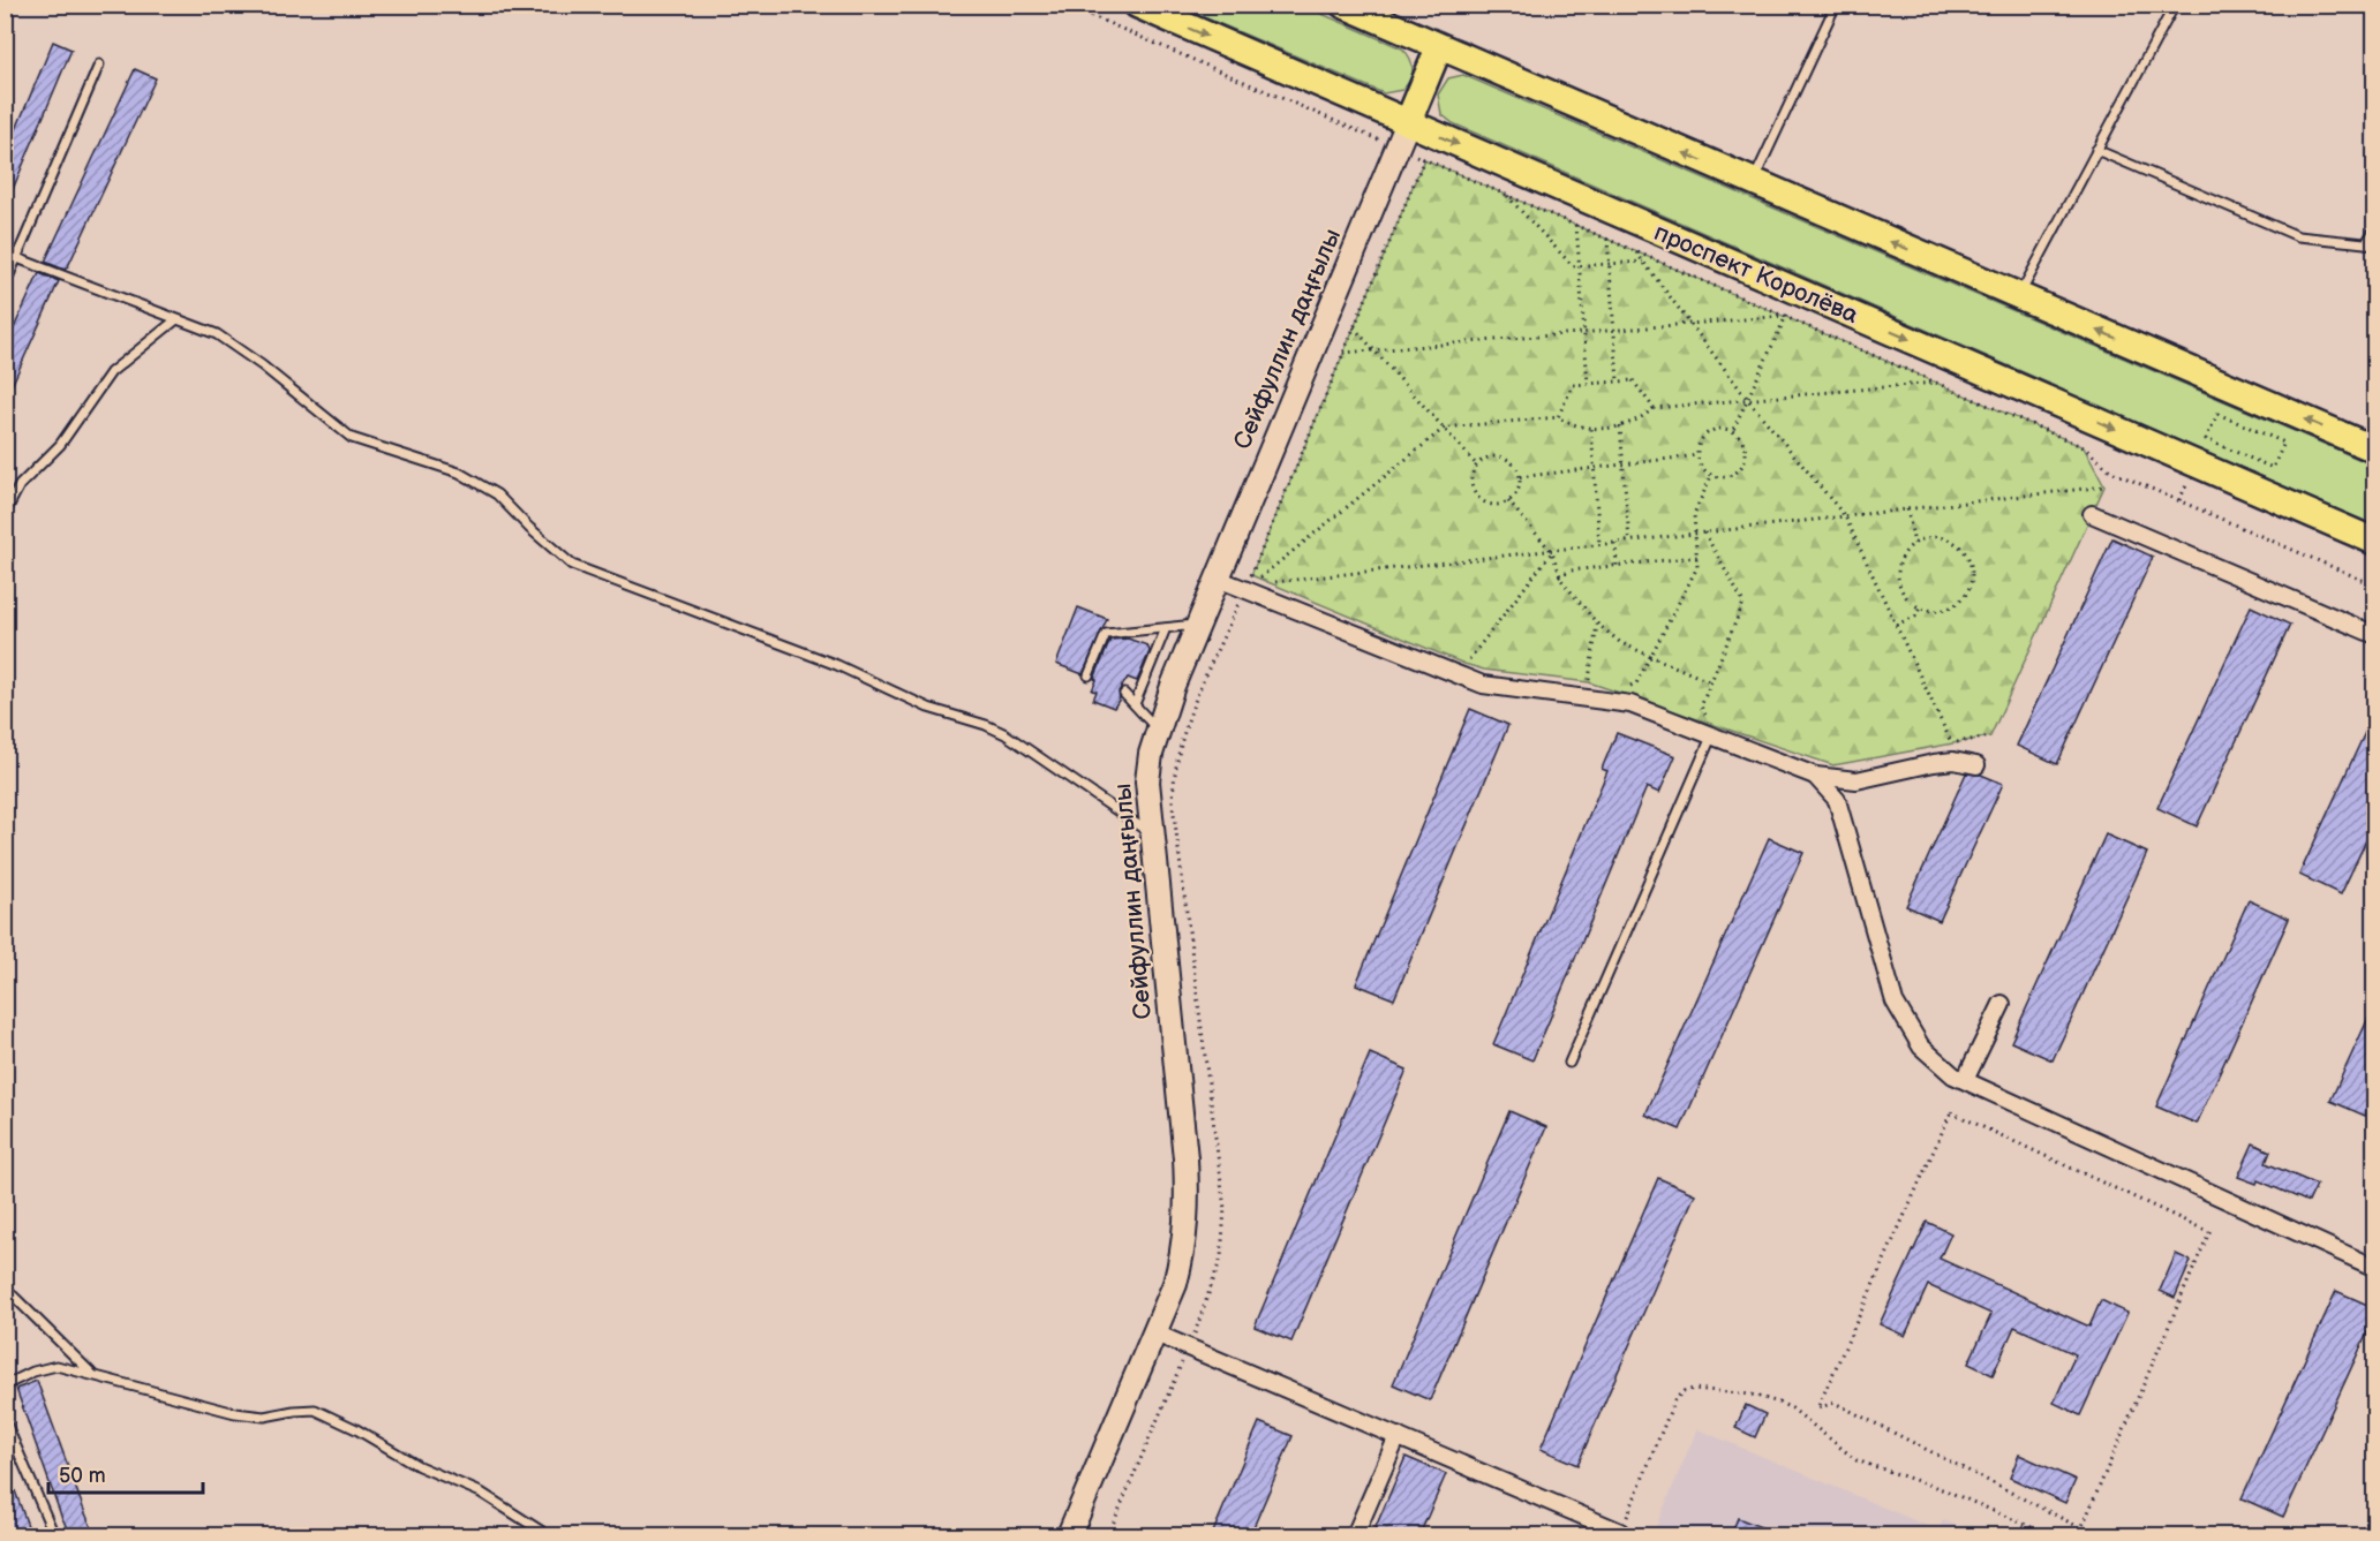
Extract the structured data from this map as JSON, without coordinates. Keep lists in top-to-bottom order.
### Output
{
  "streets": {
    "main road": ["проспект Королёва"],
    "street": ["Сейфуллин даңғылы"]
  },
  "crossings": [
    ["проспект Королёва", "Сейфуллин даңғылы"]
  ],
  "scale_bar": "50 m"
}
